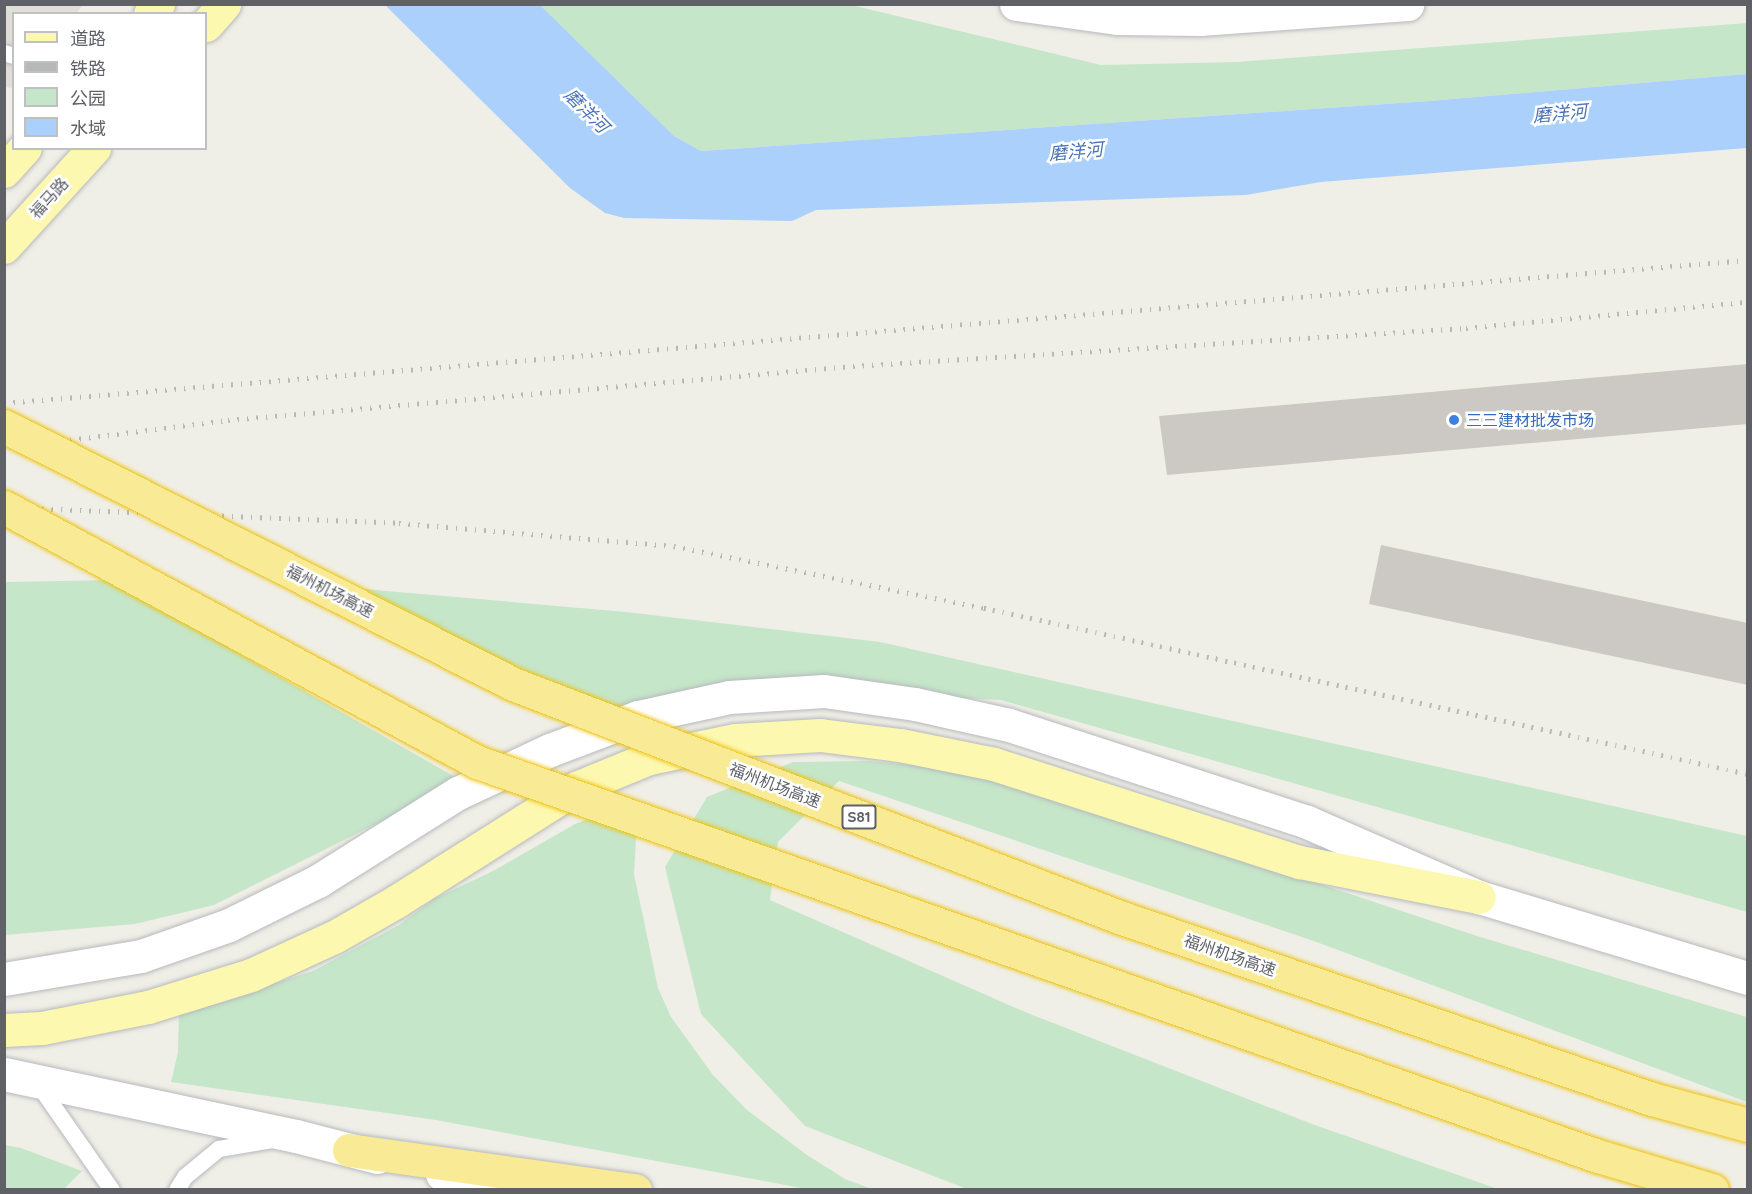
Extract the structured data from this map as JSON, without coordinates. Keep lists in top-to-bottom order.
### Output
{
  "streets": {
    "highway": ["福州机场高速", "S81"],
    "main road": ["福马路"]
  },
  "water": ["磨洋河"],
  "places": ["三三建材批发市场"],
  "legend": [
    "道路",
    "铁路",
    "公园",
    "水域"
  ]
}
